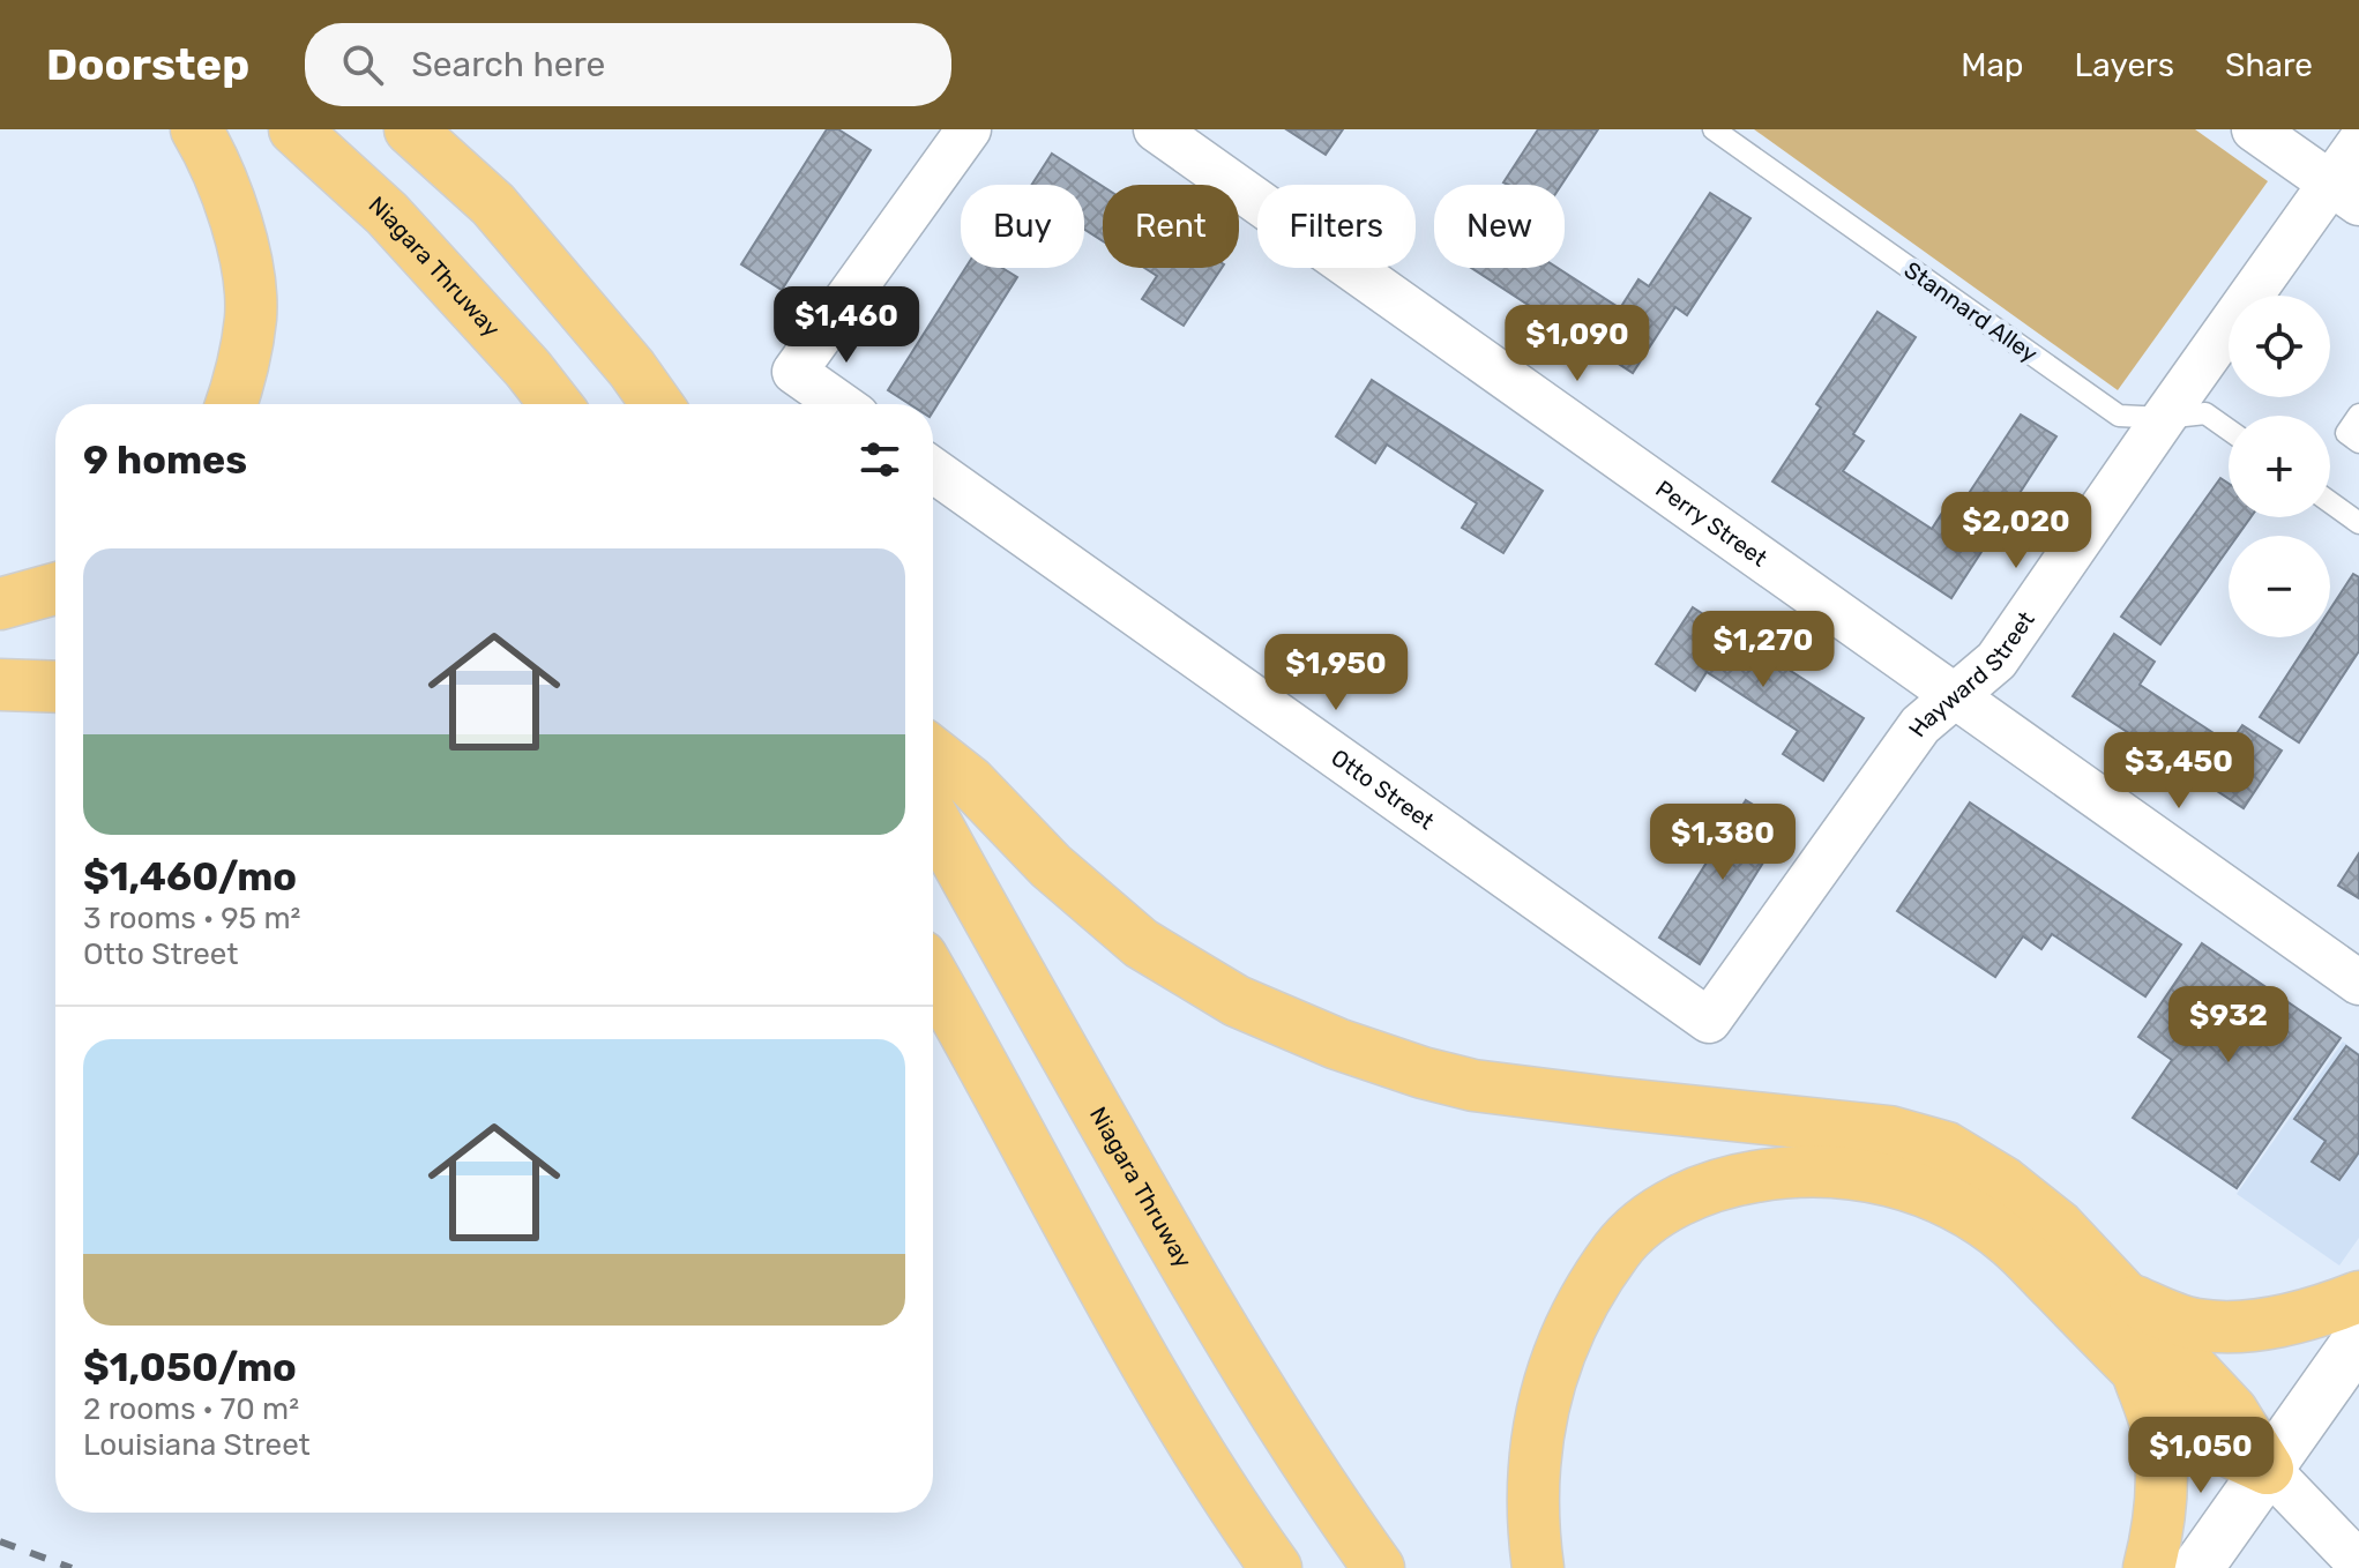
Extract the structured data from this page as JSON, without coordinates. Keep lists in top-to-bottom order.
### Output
{
  "streets": {
    "highway": ["Niagara Thruway"],
    "street": ["Perry Street", "Hayward Street", "Otto Street"],
    "lane": ["Stannard Alley"]
  },
  "crossings": [
    ["Stannard Alley", "Hayward Street"],
    ["Perry Street", "Hayward Street"],
    ["Hayward Street", "Otto Street"]
  ],
  "page": {
    "header": "Doorstep",
    "search": "Search here",
    "nav": ["Map", "Layers", "Share"],
    "chip": [
      "Buy",
      "Rent",
      "Filters",
      "New"
    ],
    "price": [
      "$1,460",
      "$1,090",
      "$2,020",
      "$1,270",
      "$1,950",
      "$3,450",
      "$1,380",
      "$932",
      "$1,050"
    ],
    "map_buttons": ["+", "−"],
    "heading": "9 homes",
    "list": [
      {
        "name": "$1,460/mo",
        "note": "3 rooms · 95 m² · Otto Street"
      },
      {
        "name": "$1,050/mo",
        "note": "2 rooms · 70 m² · Louisiana Street"
      }
    ]
  }
}
